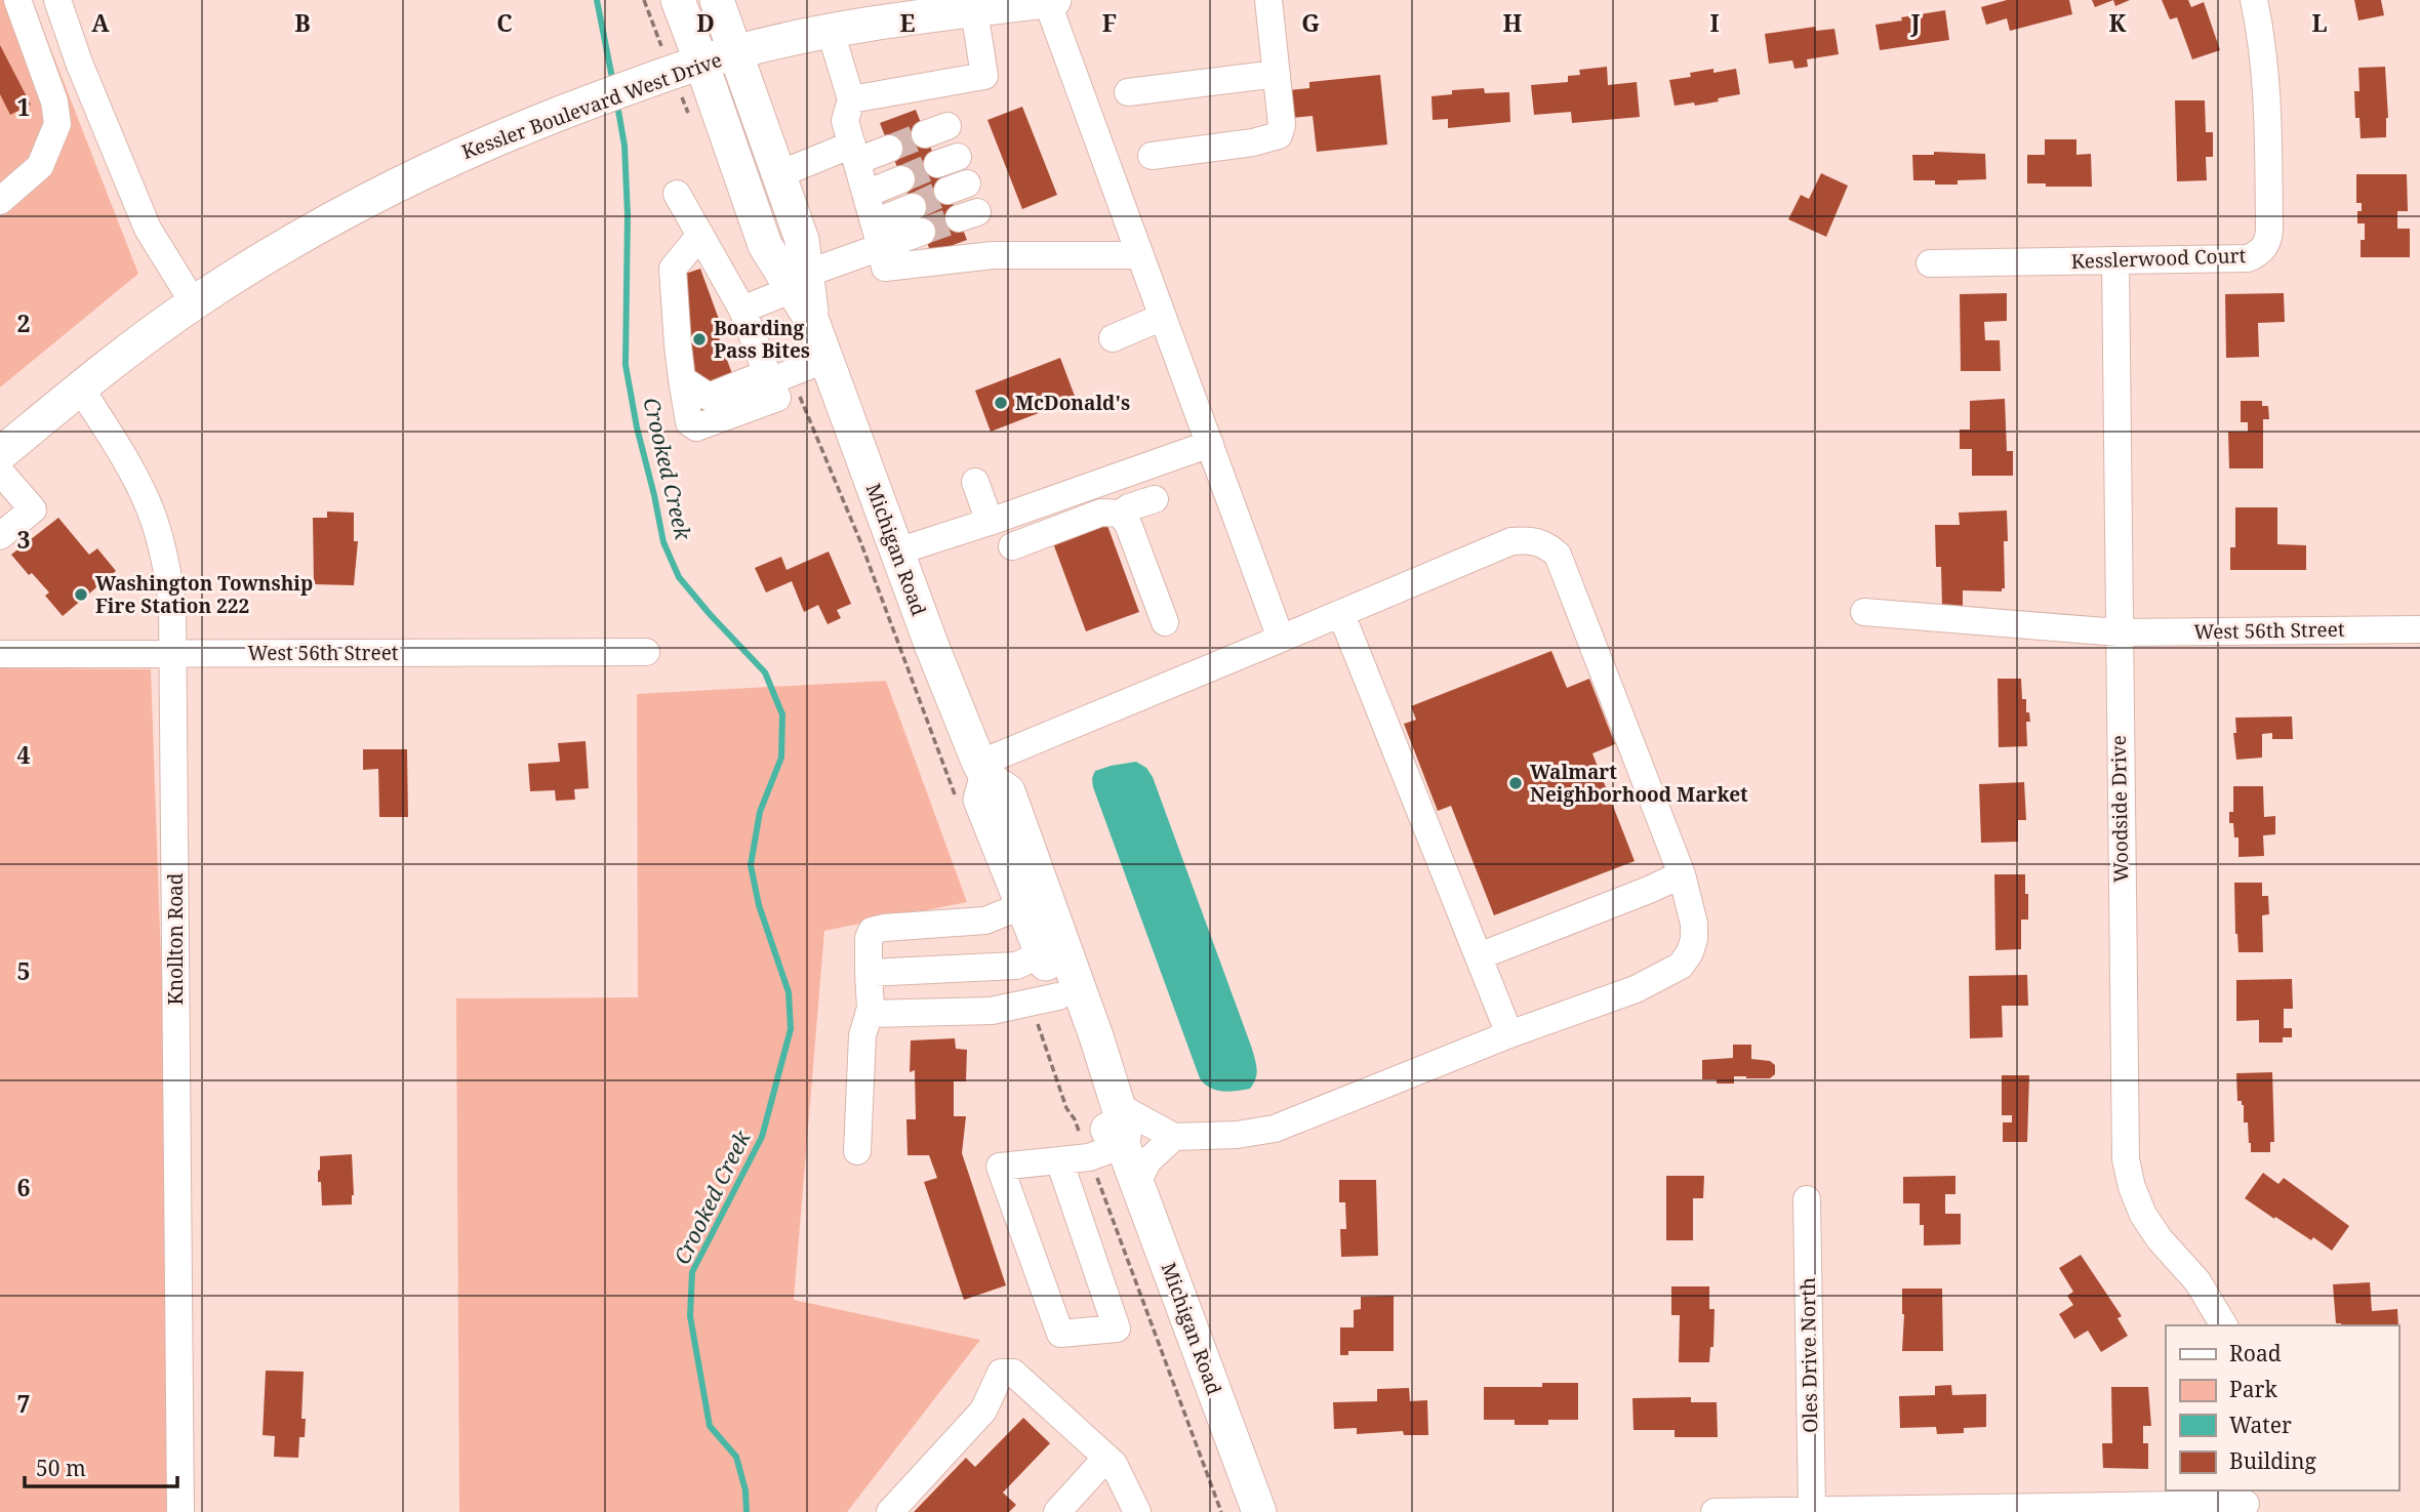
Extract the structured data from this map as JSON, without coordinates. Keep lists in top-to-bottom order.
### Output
{
  "streets": {
    "main road": ["Kessler Boulevard West Drive", "Michigan Road"],
    "street": [
      "Kesslerwood Court",
      "West 56th Street",
      "Woodside Drive",
      "Knollton Road",
      "Oles Drive North"
    ]
  },
  "crossings": [
    ["Kessler Boulevard West Drive", "Michigan Road"],
    ["Kessler Boulevard West Drive", "Knollton Road"],
    ["Kesslerwood Court", "Woodside Drive"],
    ["West 56th Street", "Woodside Drive"],
    ["West 56th Street", "Knollton Road"]
  ],
  "water": ["Crooked Creek"],
  "places": [
    "Boarding Pass Bites",
    "McDonald's",
    "Washington Township Fire Station 222",
    "Walmart Neighborhood Market"
  ],
  "legend": [
    "Road",
    "Park",
    "Water",
    "Building"
  ],
  "scale_bar": "50 m",
  "grid": {
    "columns": [
      "A",
      "B",
      "C",
      "D",
      "E",
      "F",
      "G",
      "H",
      "I",
      "J",
      "K",
      "L"
    ],
    "rows": [
      "1",
      "2",
      "3",
      "4",
      "5",
      "6",
      "7"
    ]
  }
}
